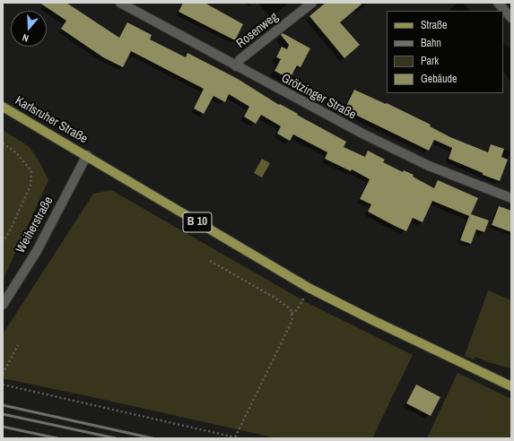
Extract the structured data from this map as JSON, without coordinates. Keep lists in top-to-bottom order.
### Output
{
  "streets": {
    "main road": ["Karlsruher Straße", "B 10"],
    "street": ["Rosenweg", "Grötzinger Straße", "Weiherstraße"]
  },
  "crossings": [
    ["Rosenweg", "Grötzinger Straße"],
    ["Karlsruher Straße", "B 10"],
    ["Karlsruher Straße", "Weiherstraße"],
    ["B 10", "Weiherstraße"]
  ],
  "legend": [
    "Straße",
    "Bahn",
    "Park",
    "Gebäude"
  ],
  "north": "bottom"
}
